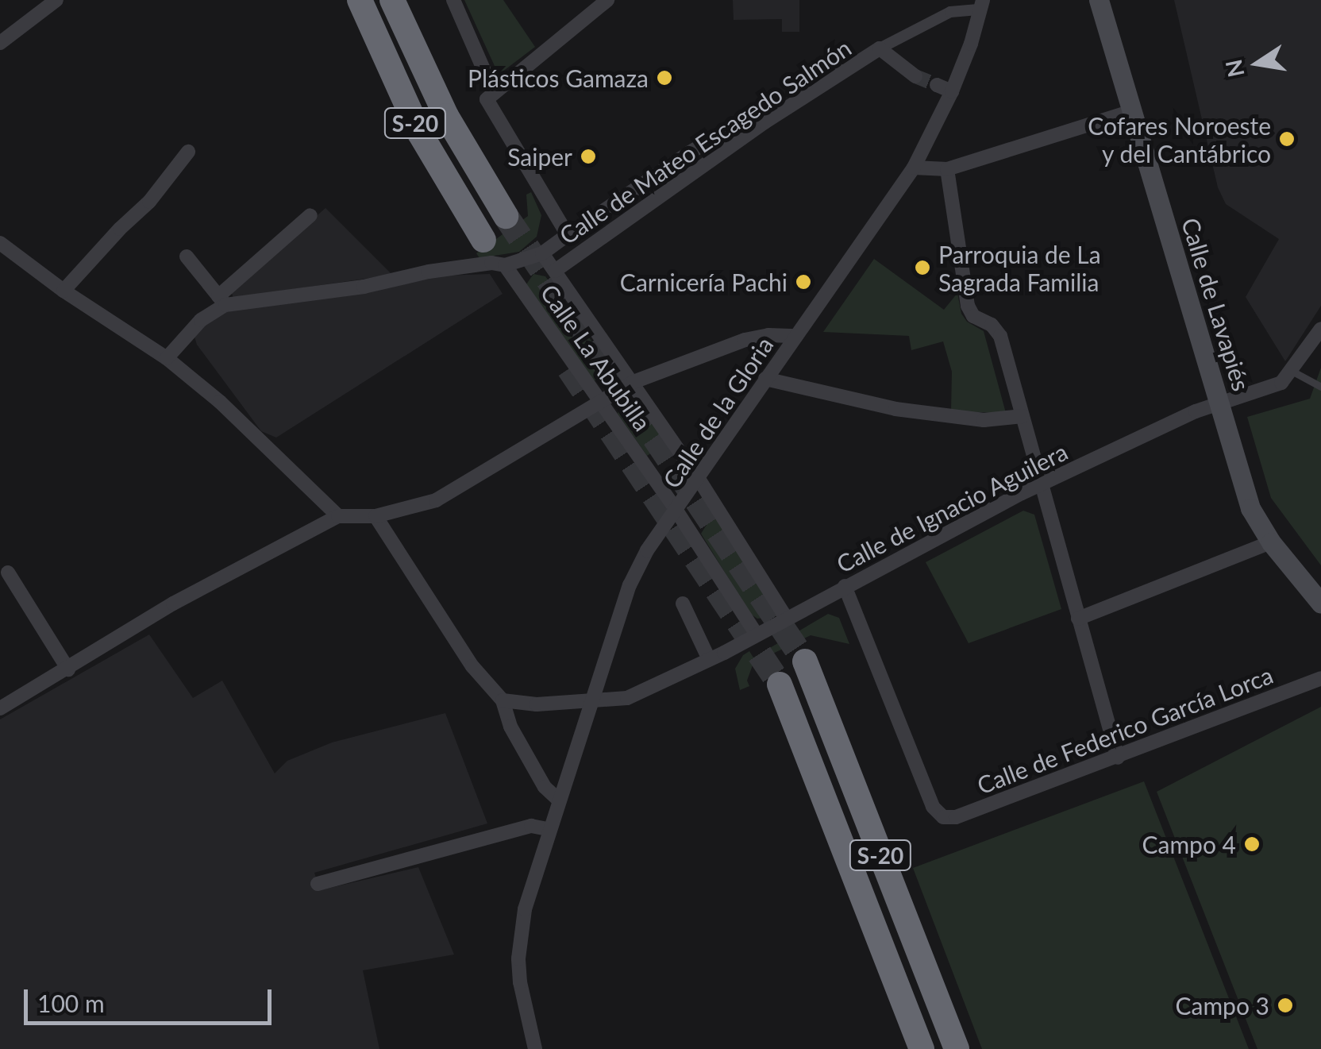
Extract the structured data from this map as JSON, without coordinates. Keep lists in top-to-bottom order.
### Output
{
  "streets": {
    "highway": ["S-20"],
    "main road": ["Calle de Lavapiés"],
    "street": [
      "Calle de Mateo Escagedo Salmón",
      "Calle La Abubilla",
      "Calle de la Gloria",
      "Calle de Ignacio Aguilera",
      "Calle de Federico García Lorca"
    ]
  },
  "crossings": [
    ["Calle de Mateo Escagedo Salmón", "Calle La Abubilla"],
    ["Calle de Mateo Escagedo Salmón", "Calle de la Gloria"],
    ["Calle de Lavapiés", "Calle de Ignacio Aguilera"],
    ["Calle La Abubilla", "Calle de la Gloria"],
    ["Calle La Abubilla", "Calle de Ignacio Aguilera"],
    ["Calle de la Gloria", "Calle de Ignacio Aguilera"],
    ["Calle de Ignacio Aguilera", "Calle de Federico García Lorca"]
  ],
  "places": [
    "Plásticos Gamaza",
    "Cofares Noroeste y del Cantábrico",
    "Saiper",
    "Parroquia de La Sagrada Familia",
    "Carnicería Pachi",
    "Campo 4",
    "Campo 3"
  ],
  "scale_bar": "100 m",
  "north": "left"
}
